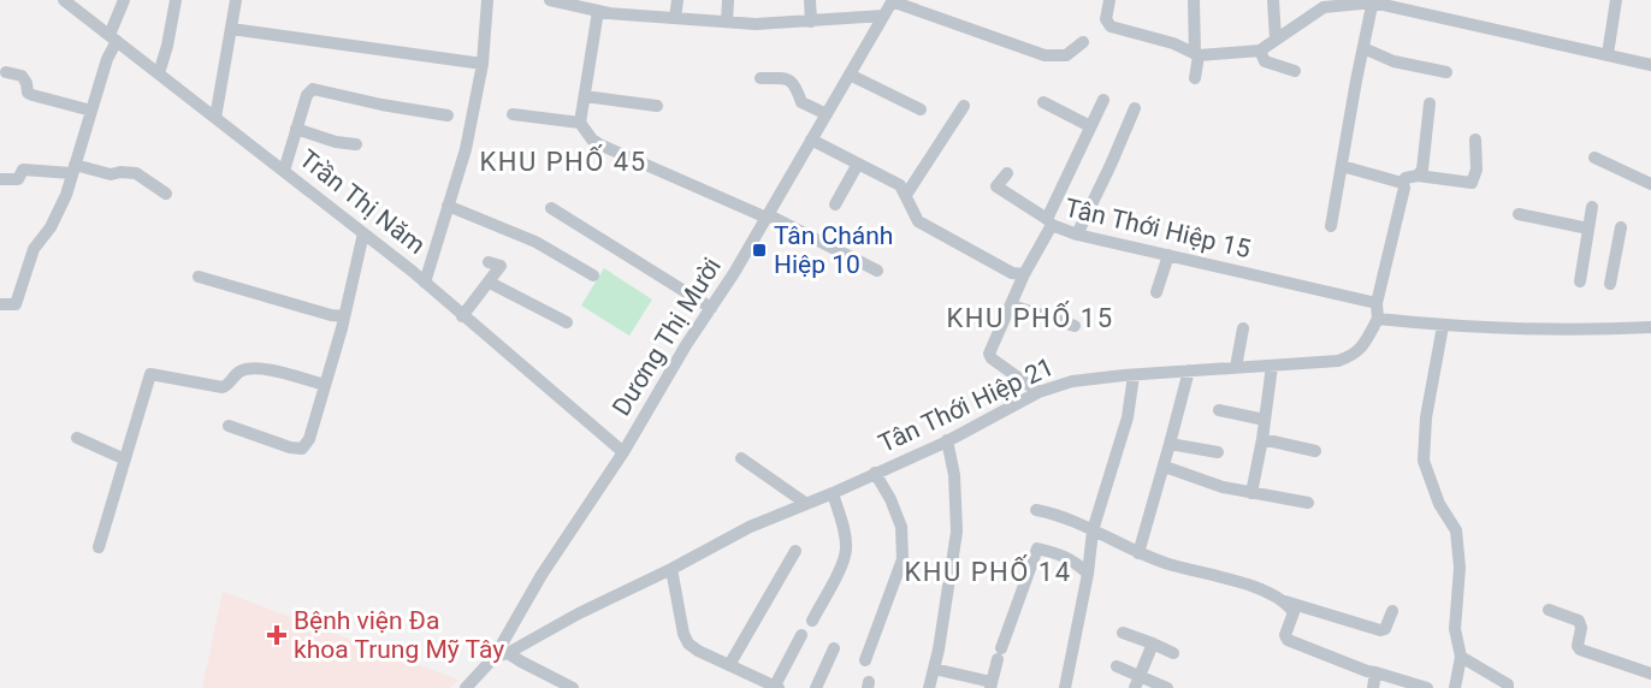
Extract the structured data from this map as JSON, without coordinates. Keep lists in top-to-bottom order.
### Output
{
  "streets": {
    "street": [
      "Trần Thị Năm",
      "Tân Thới Hiệp 15",
      "Dương Thị Mười",
      "Tân Thới Hiệp 21"
    ]
  },
  "crossings": [
    ["Trần Thị Năm", "Dương Thị Mười"],
    ["Tân Thới Hiệp 15", "Tân Thới Hiệp 21"],
    ["Dương Thị Mười", "Tân Thới Hiệp 21"]
  ],
  "districts": ["KHU PHỐ 45", "KHU PHỐ 15", "KHU PHỐ 14"],
  "places": {
    "transit": ["Tân Chánh Hiệp 10"],
    "health": ["Bệnh viện Đa khoa Trung Mỹ Tây"]
  }
}
